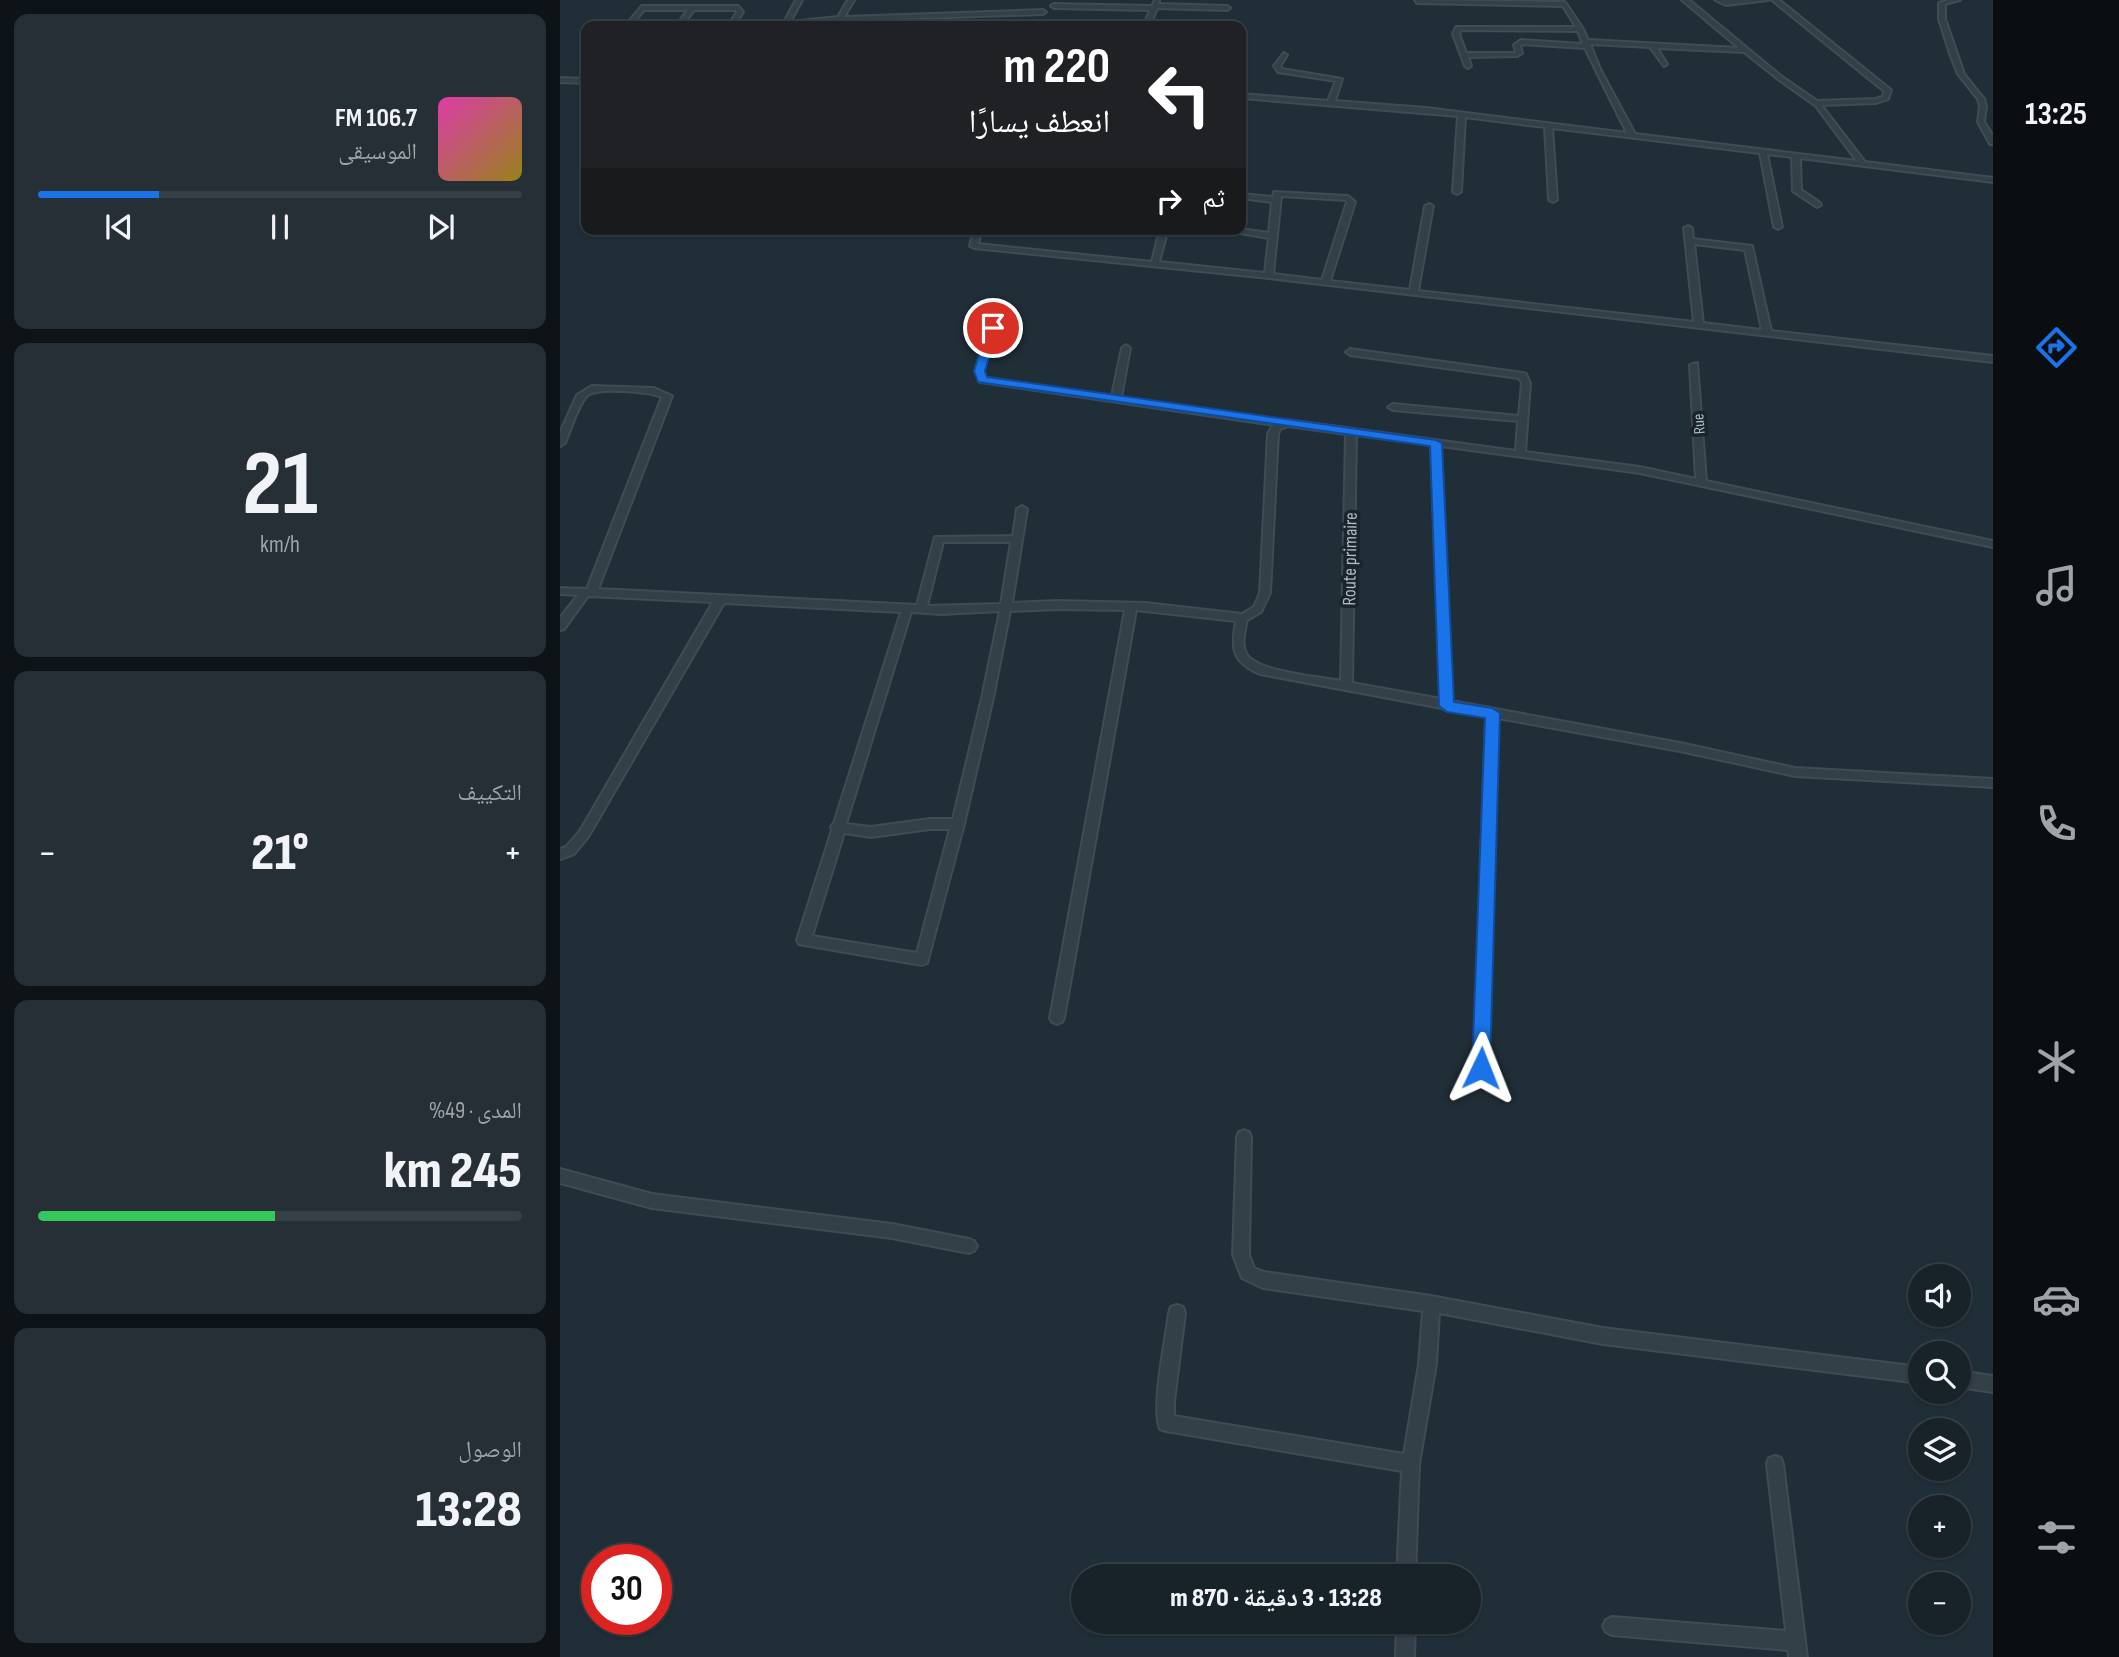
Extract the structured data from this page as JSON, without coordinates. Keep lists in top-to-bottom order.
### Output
{
  "streets": {
    "street": ["Rue", "Route primaire"]
  },
  "page": {
    "tabs": "13:25",
    "turn": ["220 m", "انعطف يسارًا"],
    "song": ["106.7 FM", "الموسيقى"],
    "then": "ثم",
    "tile": [
      ["21", "km/h"],
      "التكييف",
      ["المدى · 49%", "245 km"],
      ["الوصول", "13:28"]
    ],
    "heat": ["−", "21°", "+"],
    "map_buttons": ["+", "−"],
    "limit": "30",
    "trip": "13:28 · 3 دقيقة · 870 m"
  }
}
